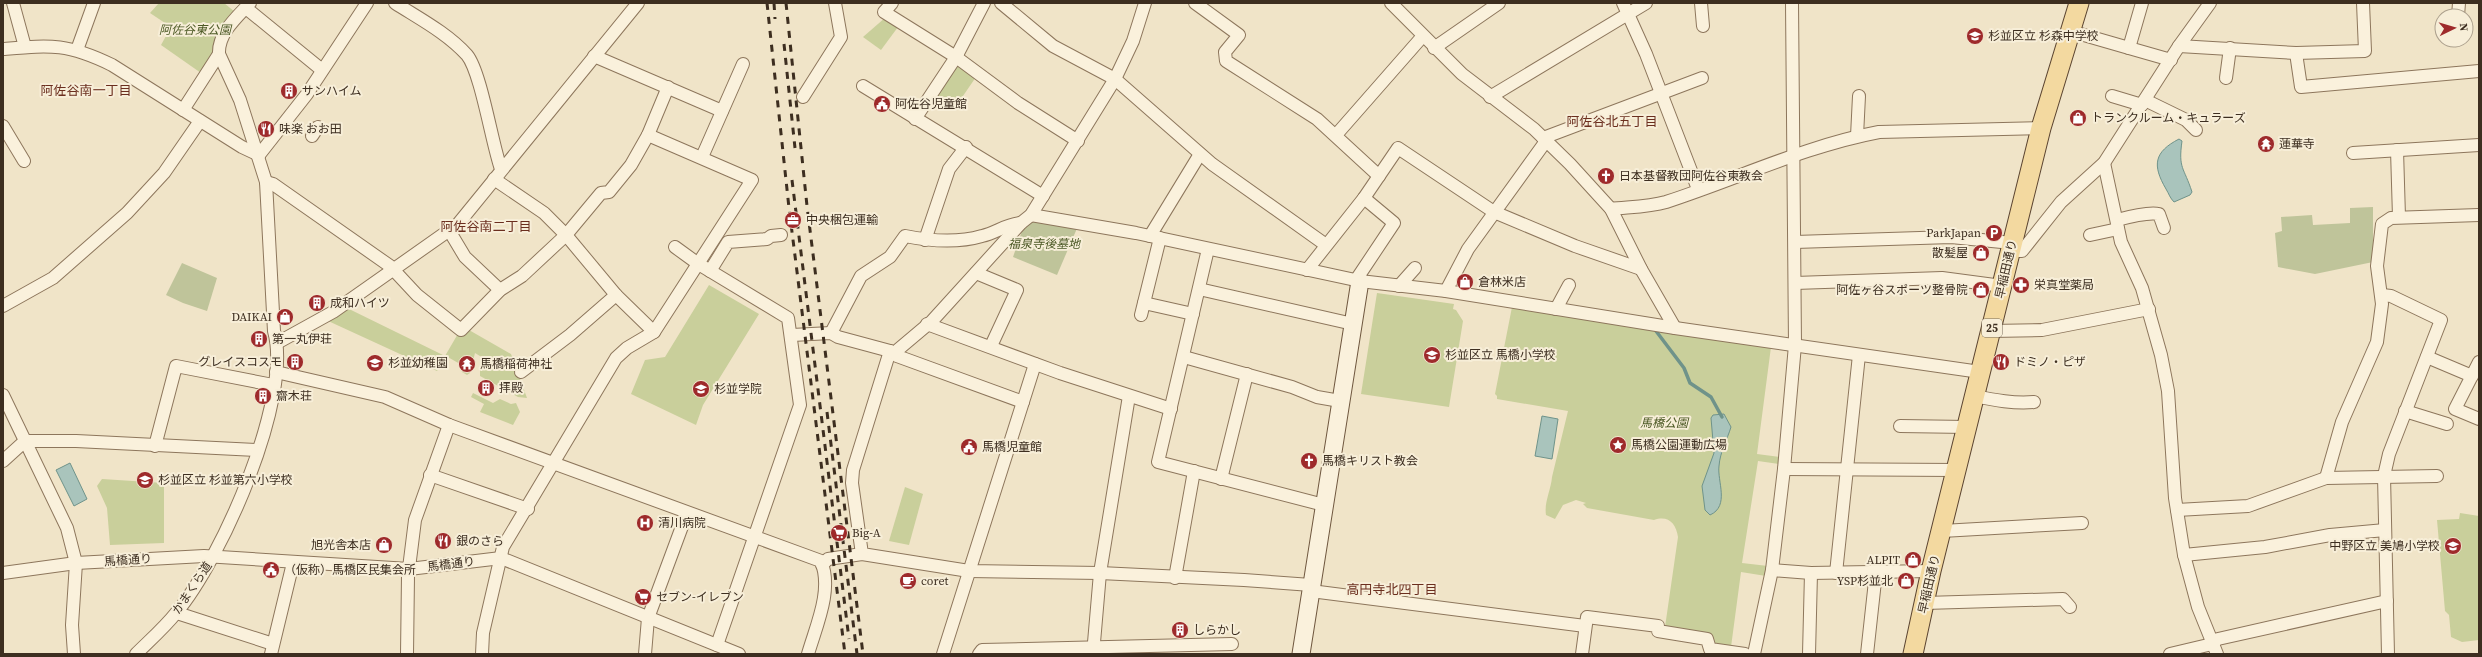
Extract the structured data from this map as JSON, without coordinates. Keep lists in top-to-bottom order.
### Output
{
  "streets": {
    "main road": ["早稲田通り", "25"],
    "street": ["馬橋通り", "かまくら道"]
  },
  "crossings": [
    ["馬橋通り", "かまくら道"]
  ],
  "districts": [
    "阿佐谷南一丁目",
    "阿佐谷北五丁目",
    "阿佐谷南二丁目",
    "高円寺北四丁目"
  ],
  "parks": ["阿佐谷東公園", "福泉寺後墓地", "馬橋公園"],
  "places": {
    "school or university": [
      "杉並区立 杉森中学校",
      "杉並区立 馬橋小学校",
      "杉並幼稚園",
      "杉並学院",
      "杉並区立 杉並第六小学校",
      "中野区立 美鳩小学校"
    ],
    "building": [
      "サンハイム",
      "成和ハイツ",
      "第一丸伊荘",
      "グレイスコスモ",
      "拝殿",
      "齋木荘",
      "しらかし"
    ],
    "public building": ["阿佐谷児童館", "馬橋児童館", "（仮称）馬橋区民集会所"],
    "shop": [
      "トランクルーム・キュラーズ",
      "散髪屋",
      "倉林米店",
      "阿佐ヶ谷スポーツ整骨院",
      "DAIKAI",
      "旭光舎本店",
      "ALPIT",
      "YSP杉並北"
    ],
    "restaurant": ["味楽 おお田", "ドミノ・ピザ", "銀のさら"],
    "temple": ["蓮華寺", "馬橋稲荷神社"],
    "church": ["日本基督教団阿佐谷東教会", "馬橋キリスト教会"],
    "office": ["中央梱包運輸"],
    "parking": ["ParkJapan"],
    "pharmacy": ["栄真堂薬局"],
    "place": ["馬橋公園運動広場"],
    "hospital": ["清川病院"],
    "supermarket": ["Big-A", "セブン-イレブン"],
    "cafe": ["coret"]
  },
  "north": "right"
}
